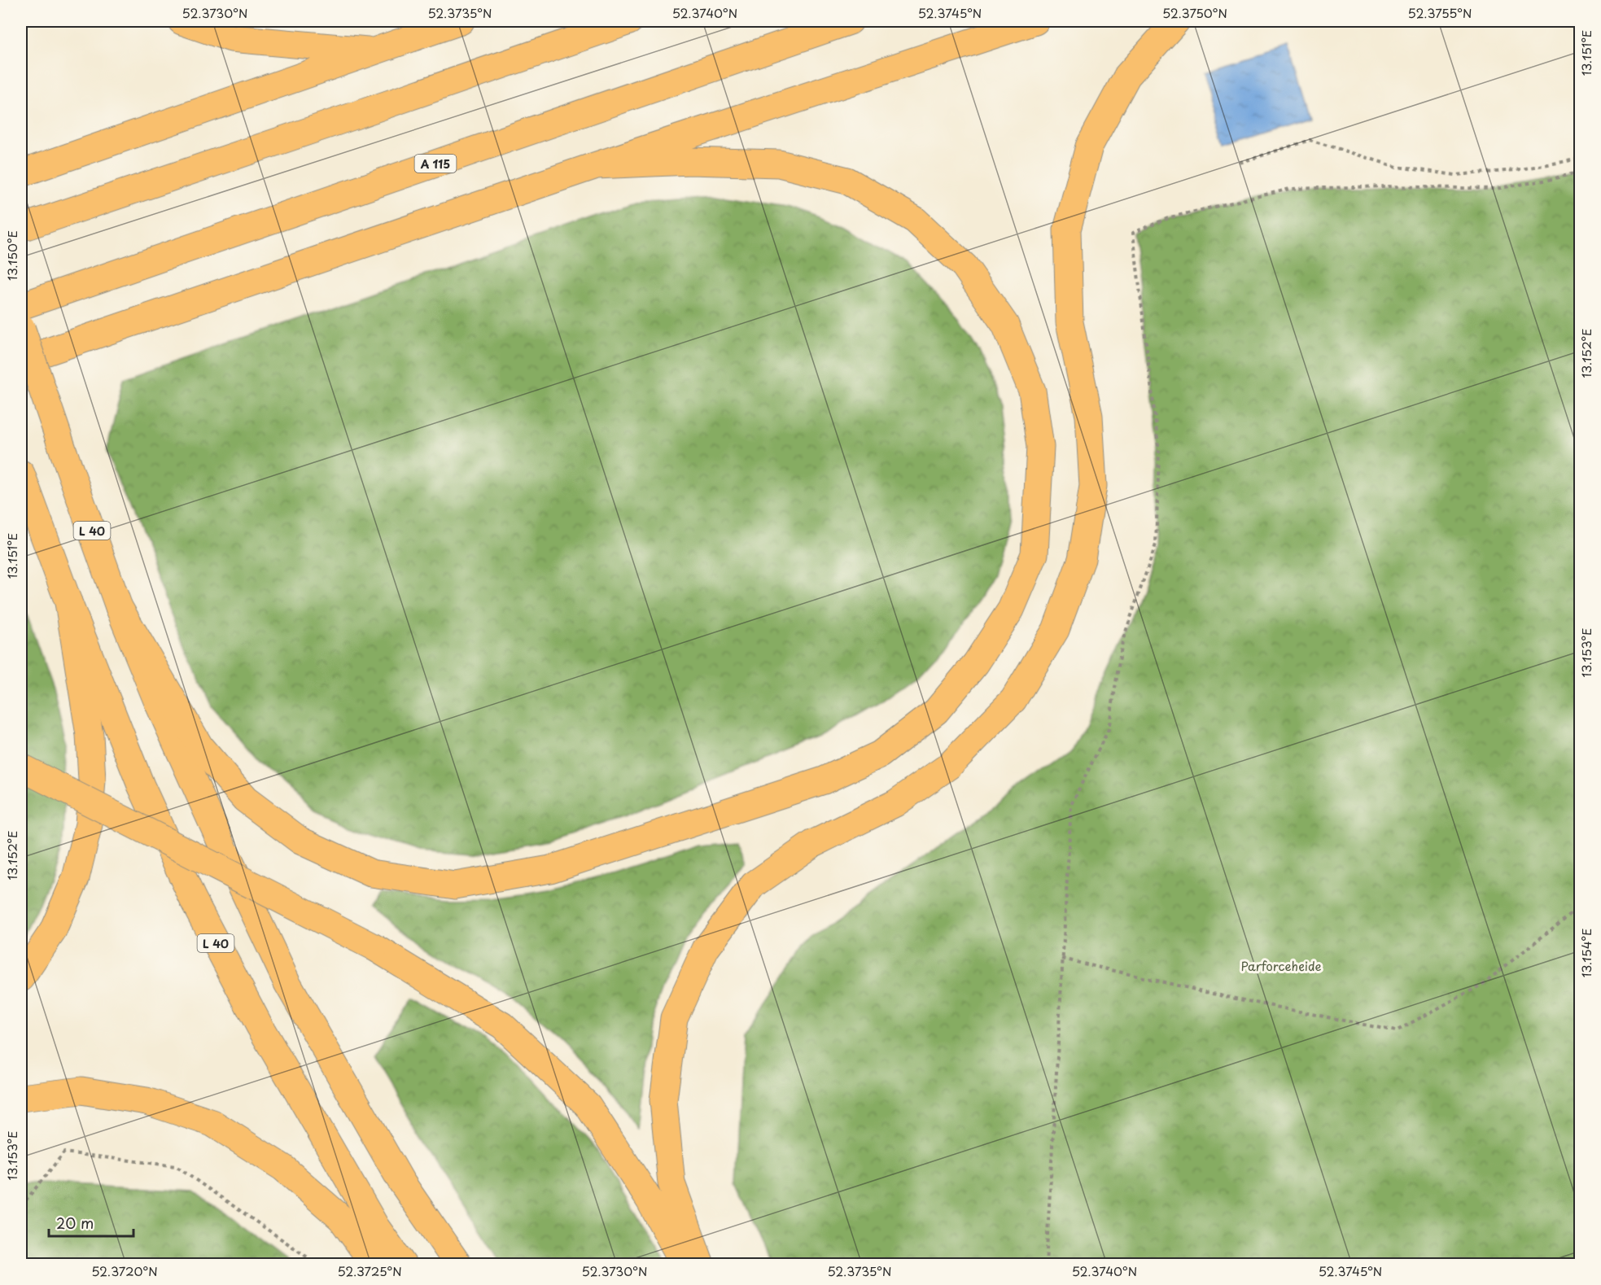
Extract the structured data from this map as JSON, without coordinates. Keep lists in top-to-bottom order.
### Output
{
  "streets": {
    "highway": ["A 115", "L 40"]
  },
  "parks": ["Parforceheide"],
  "scale_bar": "20 m",
  "coordinates": [
    "52.3730°N",
    "52.3735°N",
    "52.3740°N",
    "52.3745°N",
    "52.3750°N",
    "52.3755°N",
    "13.151°E",
    "13.150°E",
    "13.152°E",
    "13.153°E",
    "13.154°E",
    "52.3720°N",
    "52.3725°N"
  ]
}
